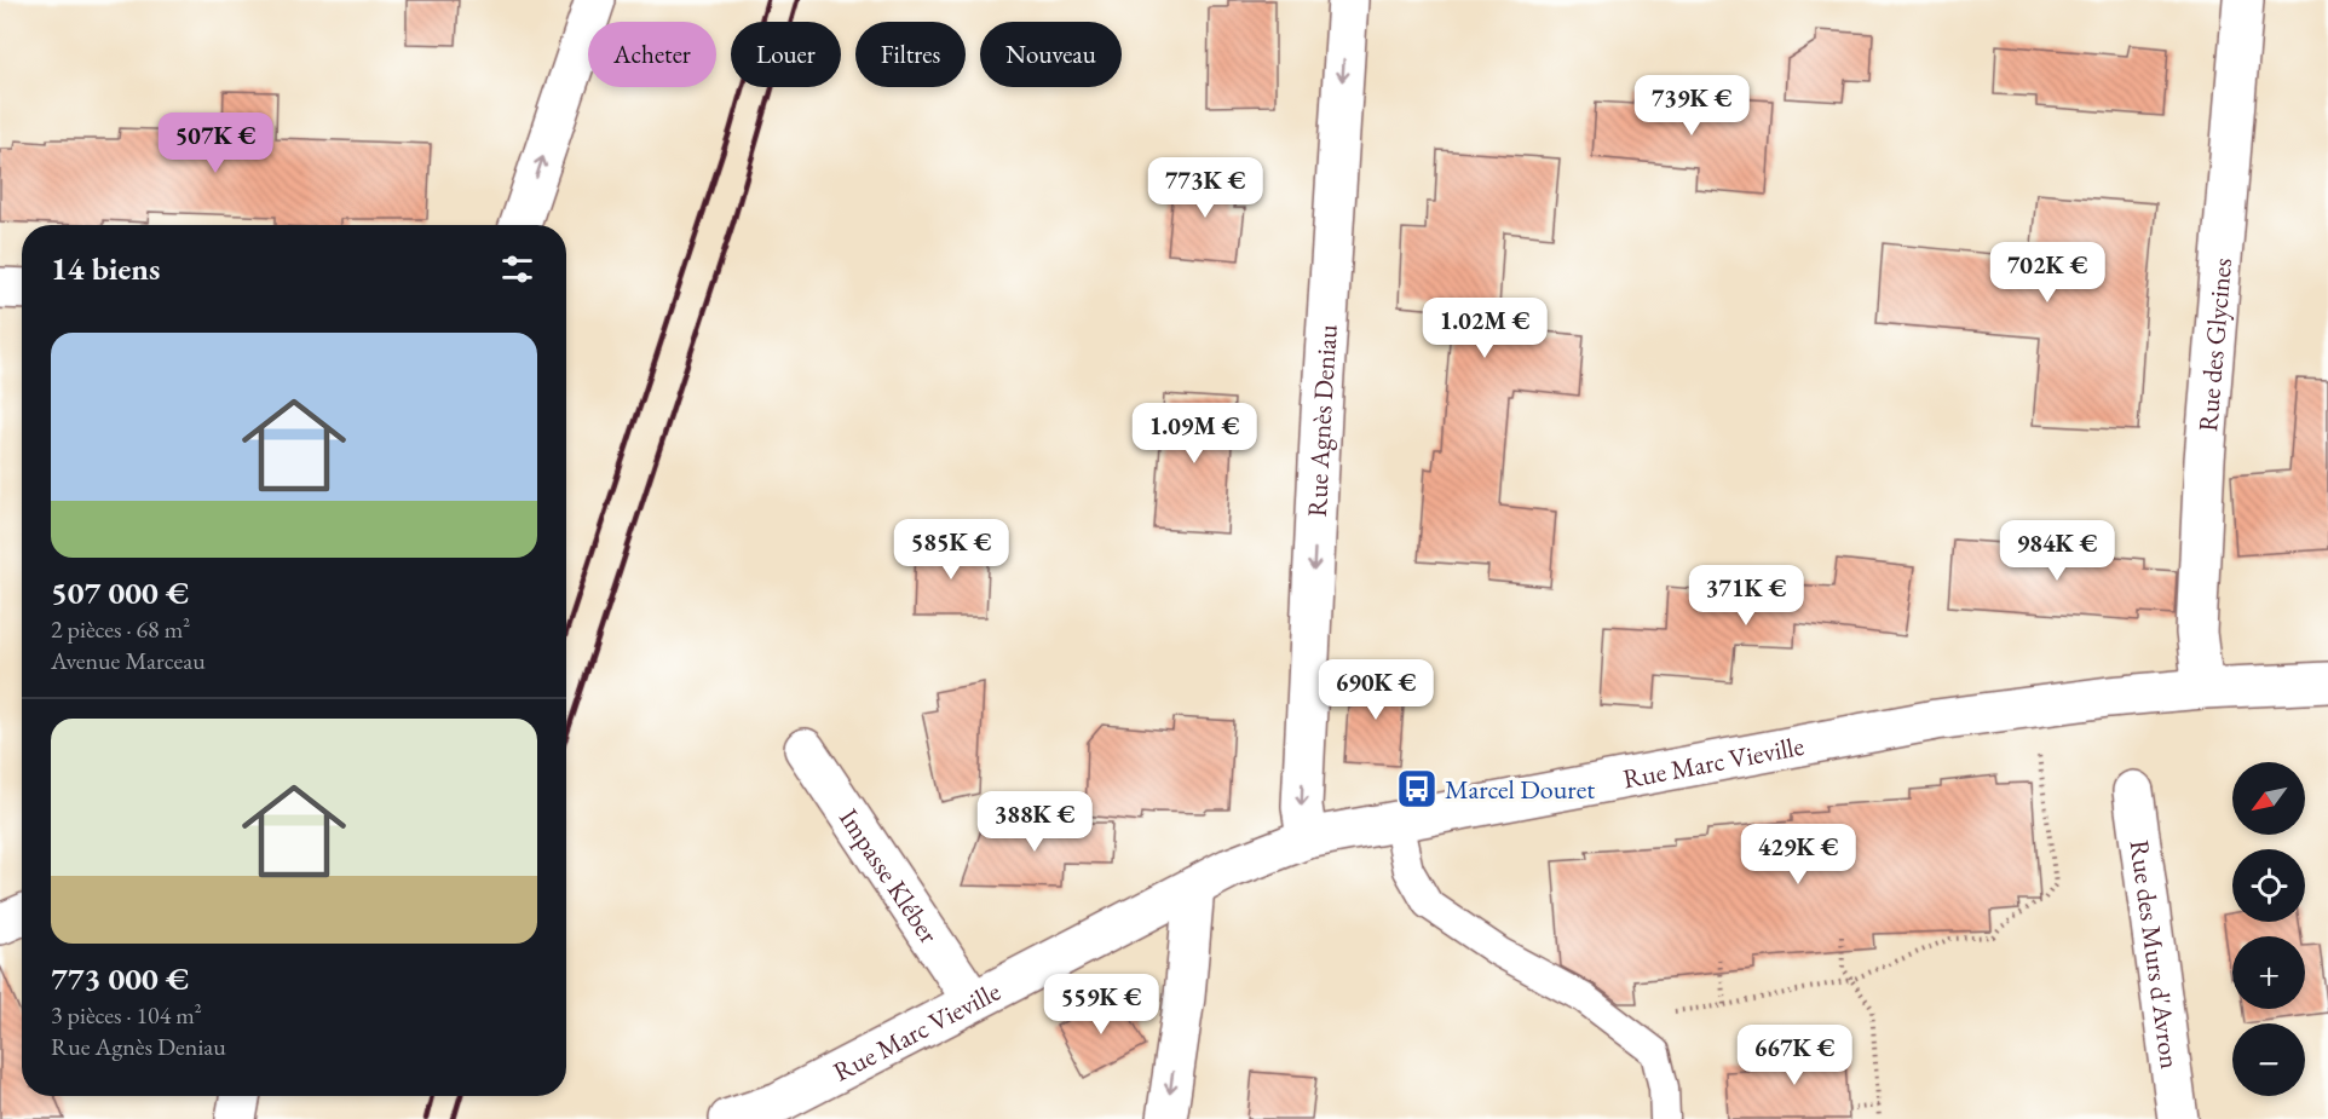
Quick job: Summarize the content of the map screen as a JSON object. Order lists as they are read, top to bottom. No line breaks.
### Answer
{"streets":{"street":["Rue des Glycines","Rue Agnès Deniau","Rue Marc Vieville","Impasse Kléber","Rue des Murs d'Avron"]},"crossings":[["Rue des Glycines","Rue Marc Vieville"],["Rue Agnès Deniau","Rue Marc Vieville"],["Rue Marc Vieville","Impasse Kléber"]],"one_way":["Rue Agnès Deniau"],"places":{"bus stop":["Marcel Douret"]},"north":"bottom left","page":{"chip":["Acheter","Louer","Filtres","Nouveau"],"price":["739K €","507K €","773K €","702K €","1.02M €","1.09M €","585K €","984K €","371K €","690K €","388K €","429K €","559K €","667K €"],"heading":"14 biens","list":[{"name":"507 000 €","note":"2 pièces · 68 m² · Avenue Marceau"},{"name":"773 000 €","note":"3 pièces · 104 m² · Rue Agnès Deniau"}],"map_buttons":["+","−"]}}
